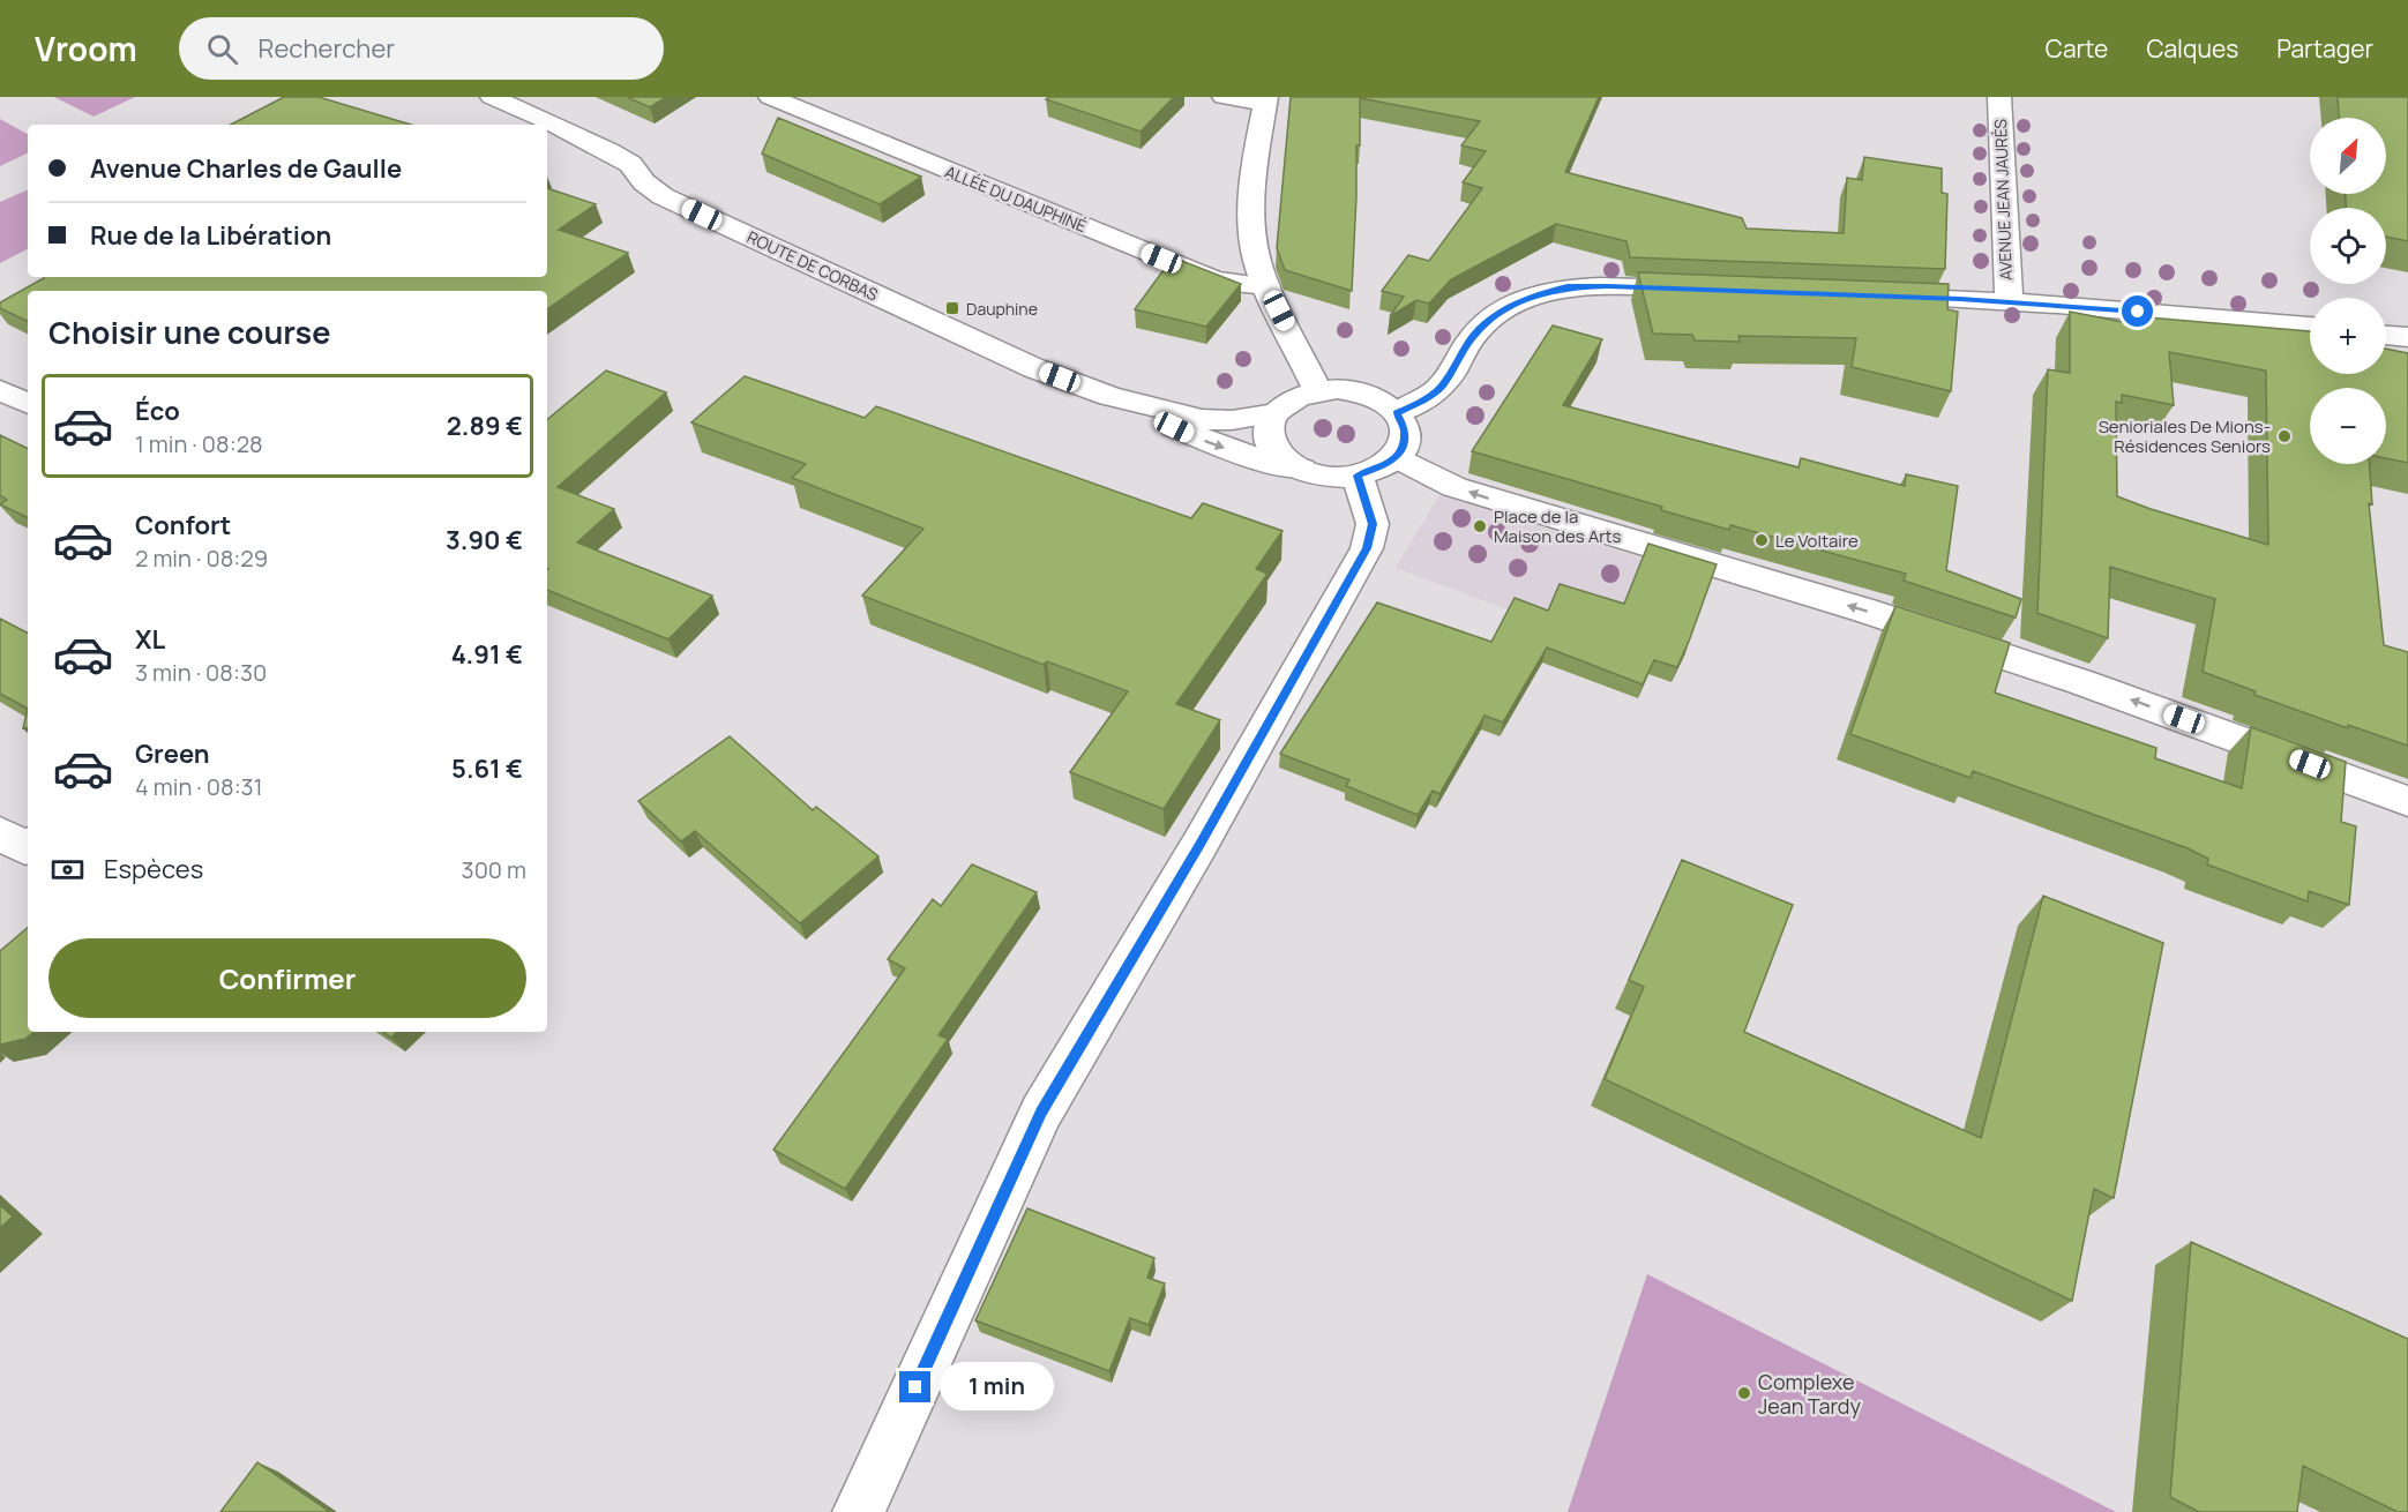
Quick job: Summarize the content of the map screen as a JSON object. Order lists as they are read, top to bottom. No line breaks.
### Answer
{"streets":{"street":["ALLÉE DU DAUPHINÉ","AVENUE JEAN JAURÈS","ROUTE DE CORBAS"]},"places":{"transit":["Dauphine"],"other":["Senioriales De Mions- Résidences Seniors","Place de la Maison des Arts","Le Voltaire","Complexe Jean Tardy"]},"north":"top right","page":{"header":"Vroom","search":"Rechercher","nav":["Carte","Calques","Partager"],"map_buttons":["+","−"],"banner":["Avenue Charles de Gaulle","Rue de la Libération"],"heading":"Choisir une course","list":[{"name":"Éco","note":"1 min · 08:28","value":"2.89 €"},{"name":"Confort","note":"2 min · 08:29","value":"3.90 €"},{"name":"XL","note":"3 min · 08:30","value":"4.91 €"},{"name":"Green","note":"4 min · 08:31","value":"5.61 €"}],"pay":["Espèces","300 m"],"buttons":"Confirmer","bubble":"1 min"}}
